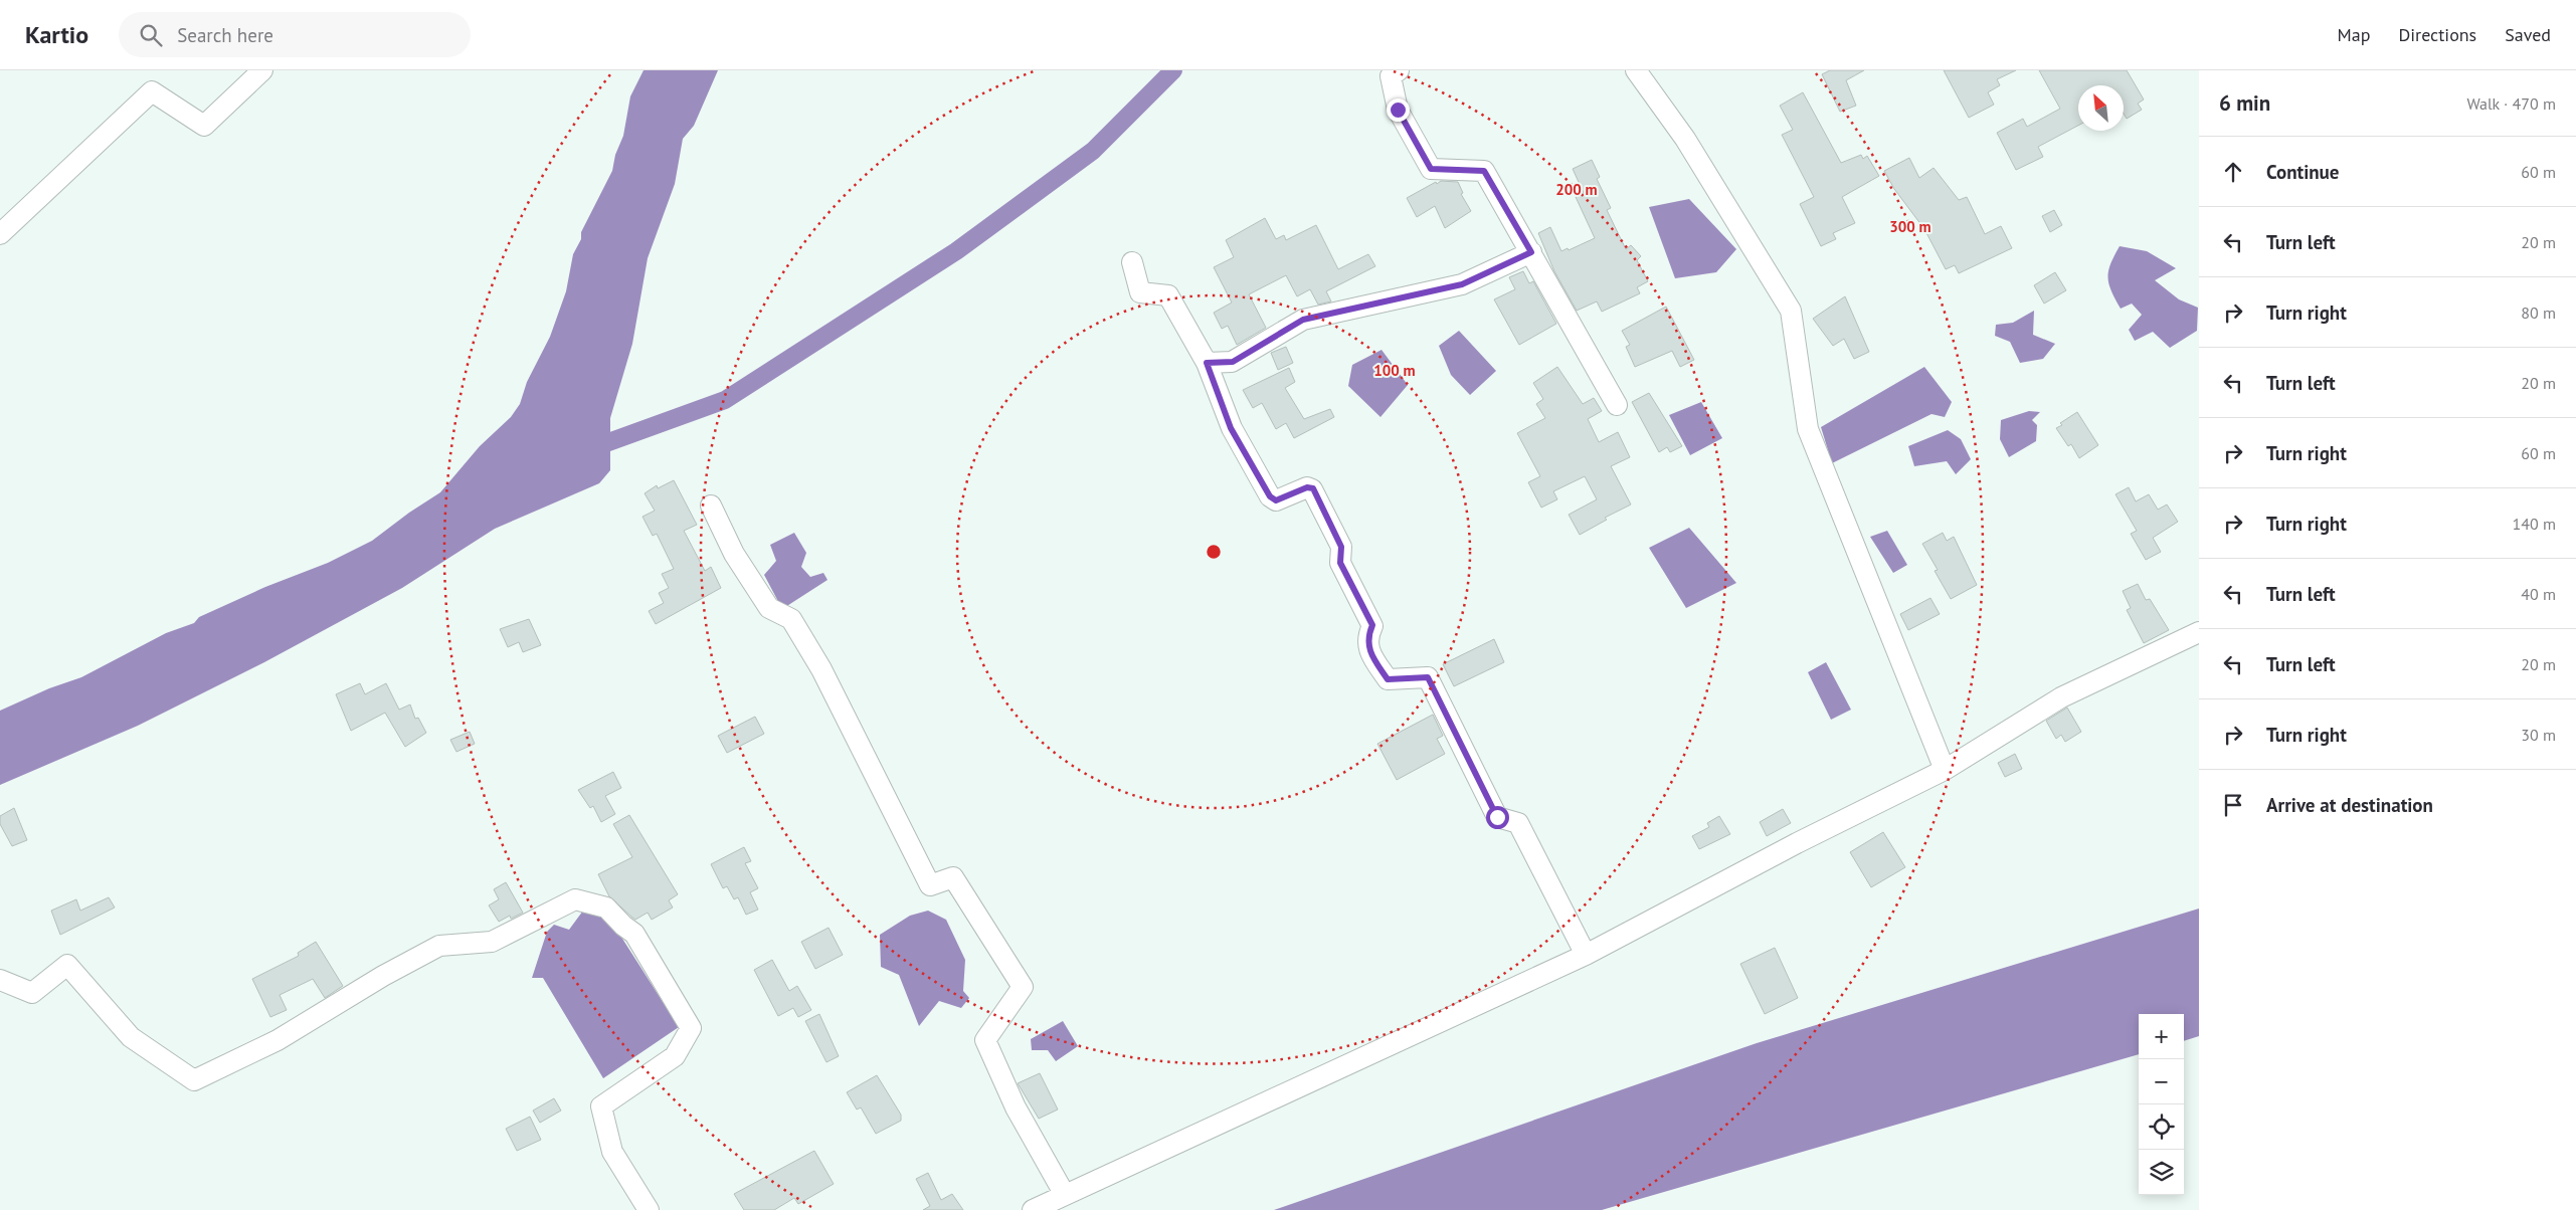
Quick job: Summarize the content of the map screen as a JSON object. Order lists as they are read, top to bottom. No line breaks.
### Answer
{"north":"top left","page":{"header":"Kartio","search":"Search here","nav":["Map","Directions","Saved"],"heading":["6 min","Walk · 470 m"],"list":[["Continue","60 m"],["Turn left","20 m"],["Turn right","80 m"],["Turn left","20 m"],["Turn right","60 m"],["Turn right","140 m"],["Turn left","40 m"],["Turn left","20 m"],["Turn right","30 m"],"Arrive at destination"],"map_buttons":["+","−"]},"rings":["200 m","300 m","100 m"]}
